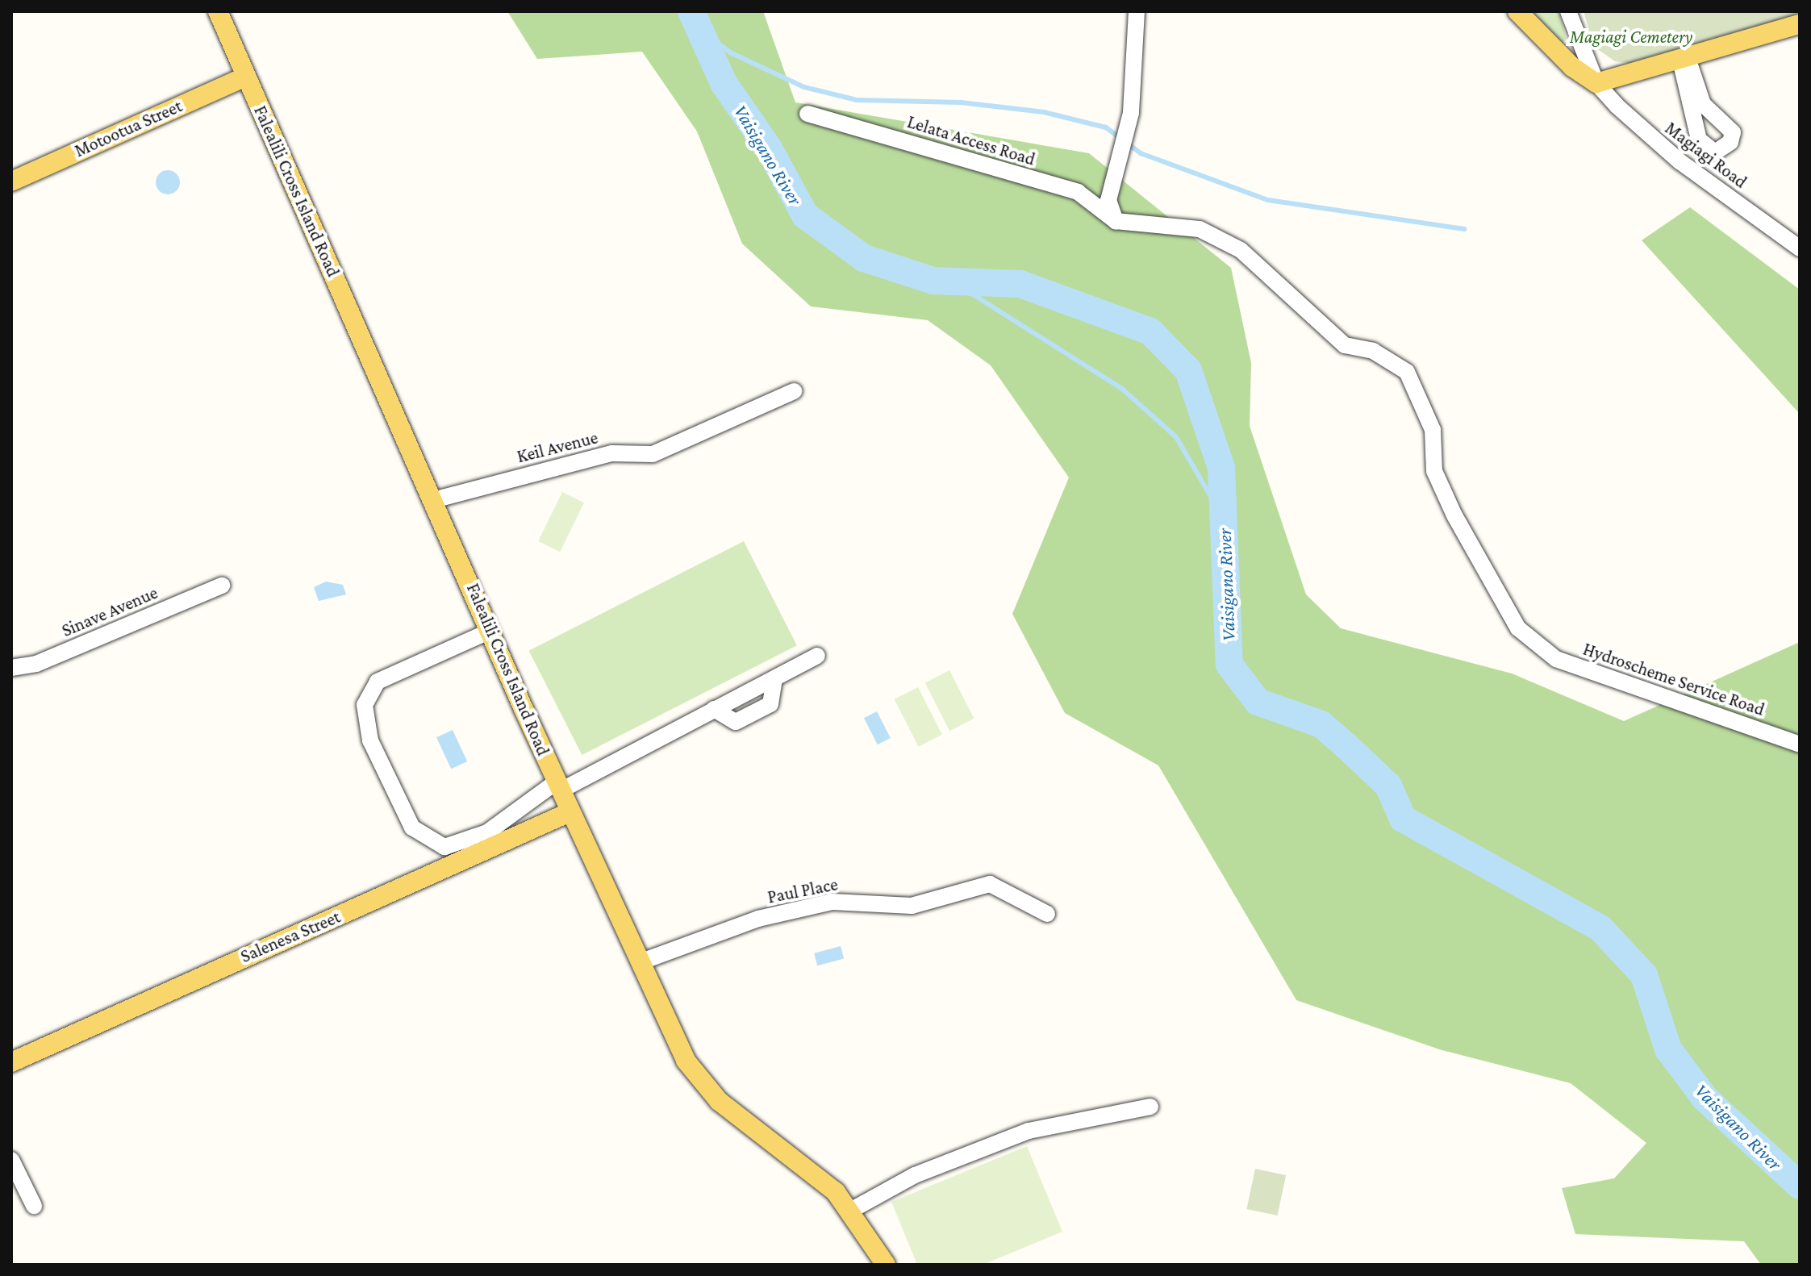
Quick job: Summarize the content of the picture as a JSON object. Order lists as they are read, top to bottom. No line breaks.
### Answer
{"streets":{"main road":["Motootua Street","Falealili Cross Island Road","Salenesa Street"],"street":["Lelata Access Road","Magiagi Road","Keil Avenue","Sinave Avenue","Hydroscheme Service Road","Paul Place"]},"crossings":[["Motootua Street","Falealili Cross Island Road"],["Lelata Access Road","Hydroscheme Service Road"],["Falealili Cross Island Road","Keil Avenue"],["Falealili Cross Island Road","Paul Place"],["Falealili Cross Island Road","Salenesa Street"]],"water":["Vaisigano River"],"parks":["Magiagi Cemetery"]}
